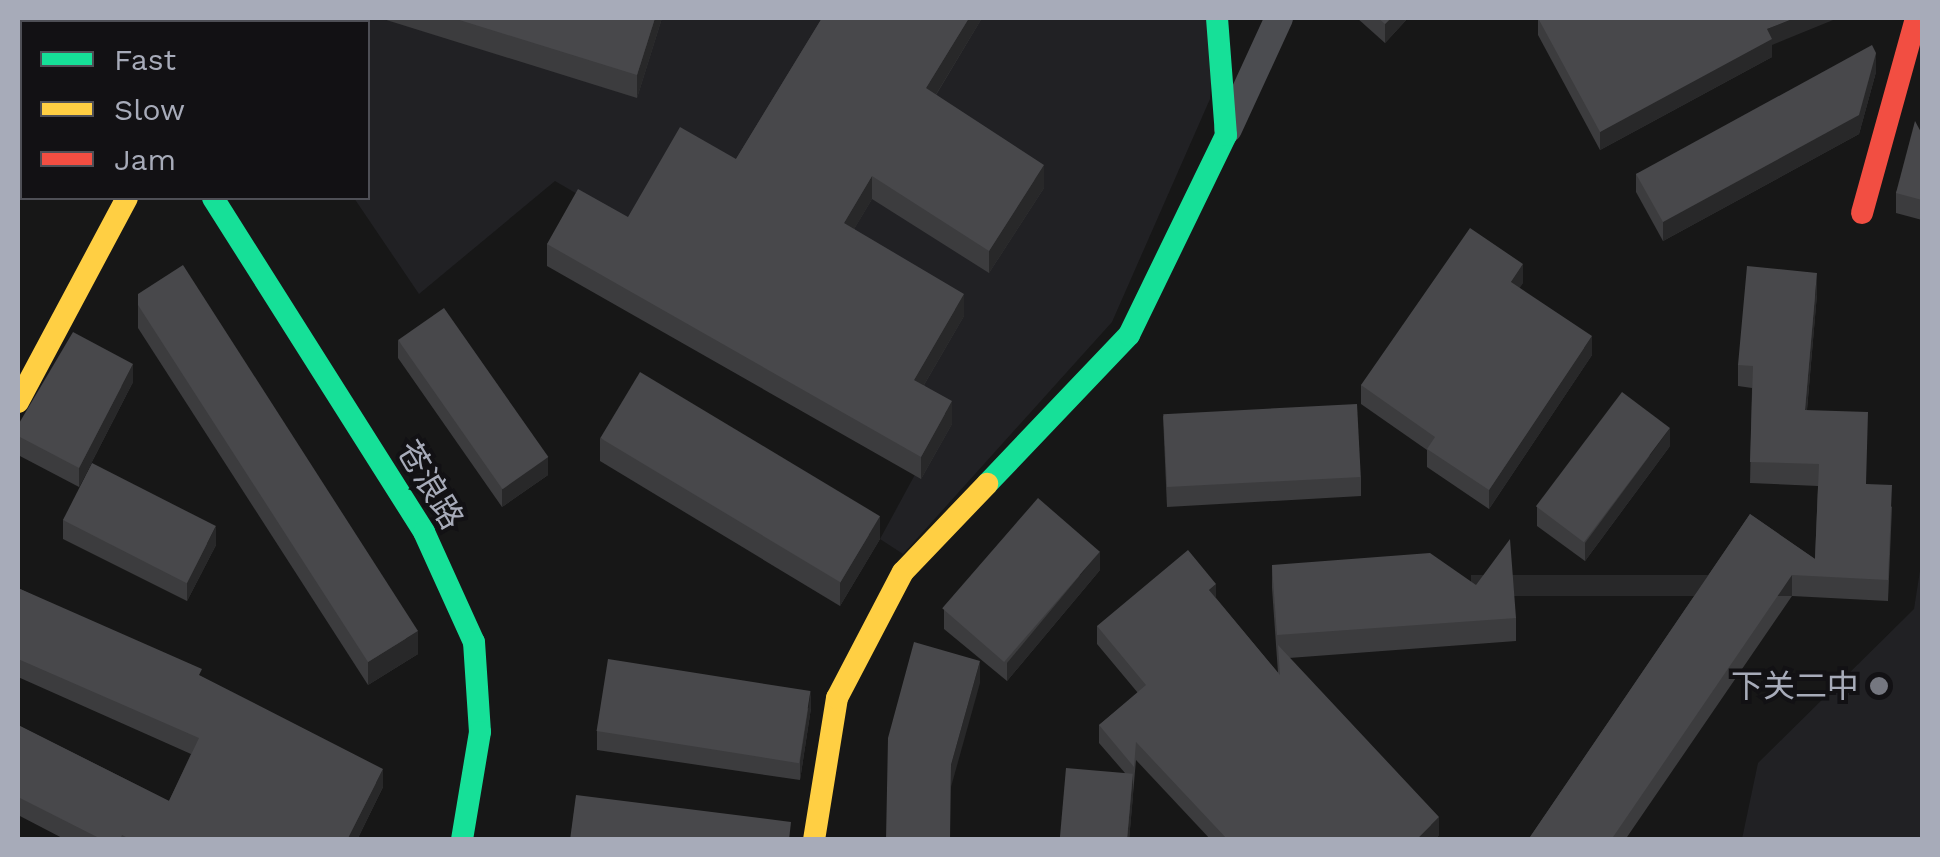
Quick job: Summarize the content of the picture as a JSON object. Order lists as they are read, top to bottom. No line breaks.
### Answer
{"streets":{"street":["苍浪路"]},"places":["下关二中"],"legend":["Fast","Slow","Jam"]}
